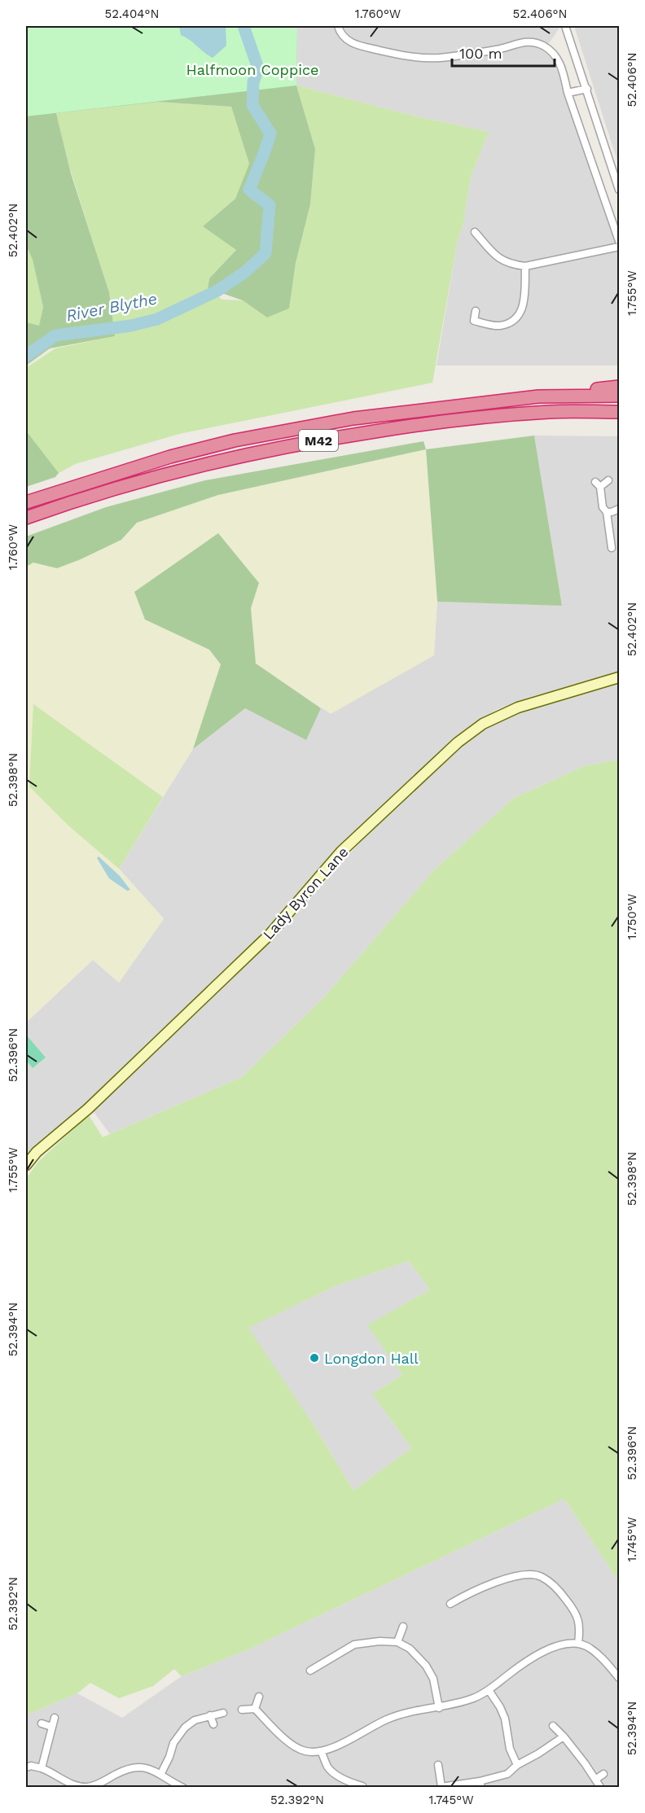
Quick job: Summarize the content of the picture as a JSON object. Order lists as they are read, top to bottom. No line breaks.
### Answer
{"streets":{"highway":["M42"],"street":["Lady Byron Lane"]},"water":["River Blythe"],"parks":["Halfmoon Coppice"],"places":["Longdon Hall"],"scale_bar":"100 m","coordinates":["52.404°N","1.760°W","52.406°N","52.402°N","1.755°W","52.398°N","1.750°W","52.396°N","52.394°N","1.745°W","52.392°N"]}
